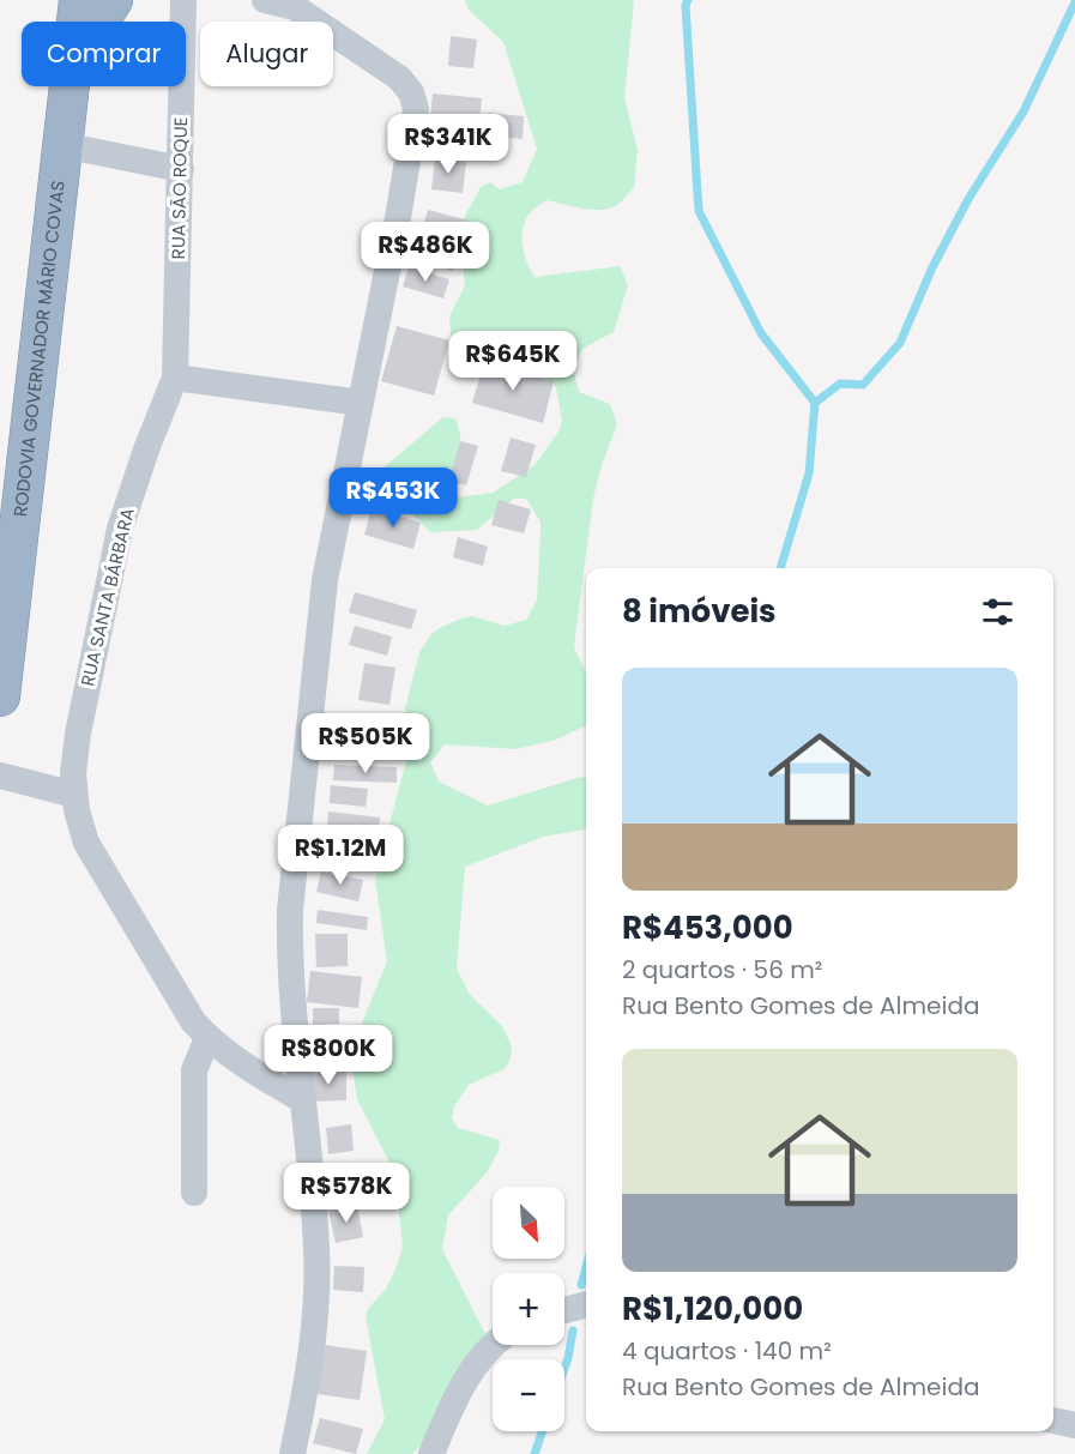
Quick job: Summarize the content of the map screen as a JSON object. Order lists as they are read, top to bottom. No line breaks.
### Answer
{"streets":{"highway":["RODOVIA GOVERNADOR MÁRIO COVAS"],"street":["RUA SÃO ROQUE","RUA SANTA BÁRBARA"]},"crossings":[["RUA SÃO ROQUE","RUA SANTA BÁRBARA"]],"north":"bottom right","page":{"chip":["Comprar","Alugar"],"price":["R$341K","R$486K","R$645K","R$453K","R$505K","R$1.12M","R$800K","R$578K"],"heading":"8 imóveis","list":[{"name":"R$453,000","note":"2 quartos · 56 m² · Rua Bento Gomes de Almeida"},{"name":"R$1,120,000","note":"4 quartos · 140 m² · Rua Bento Gomes de Almeida"}],"map_buttons":["+","−"]}}
